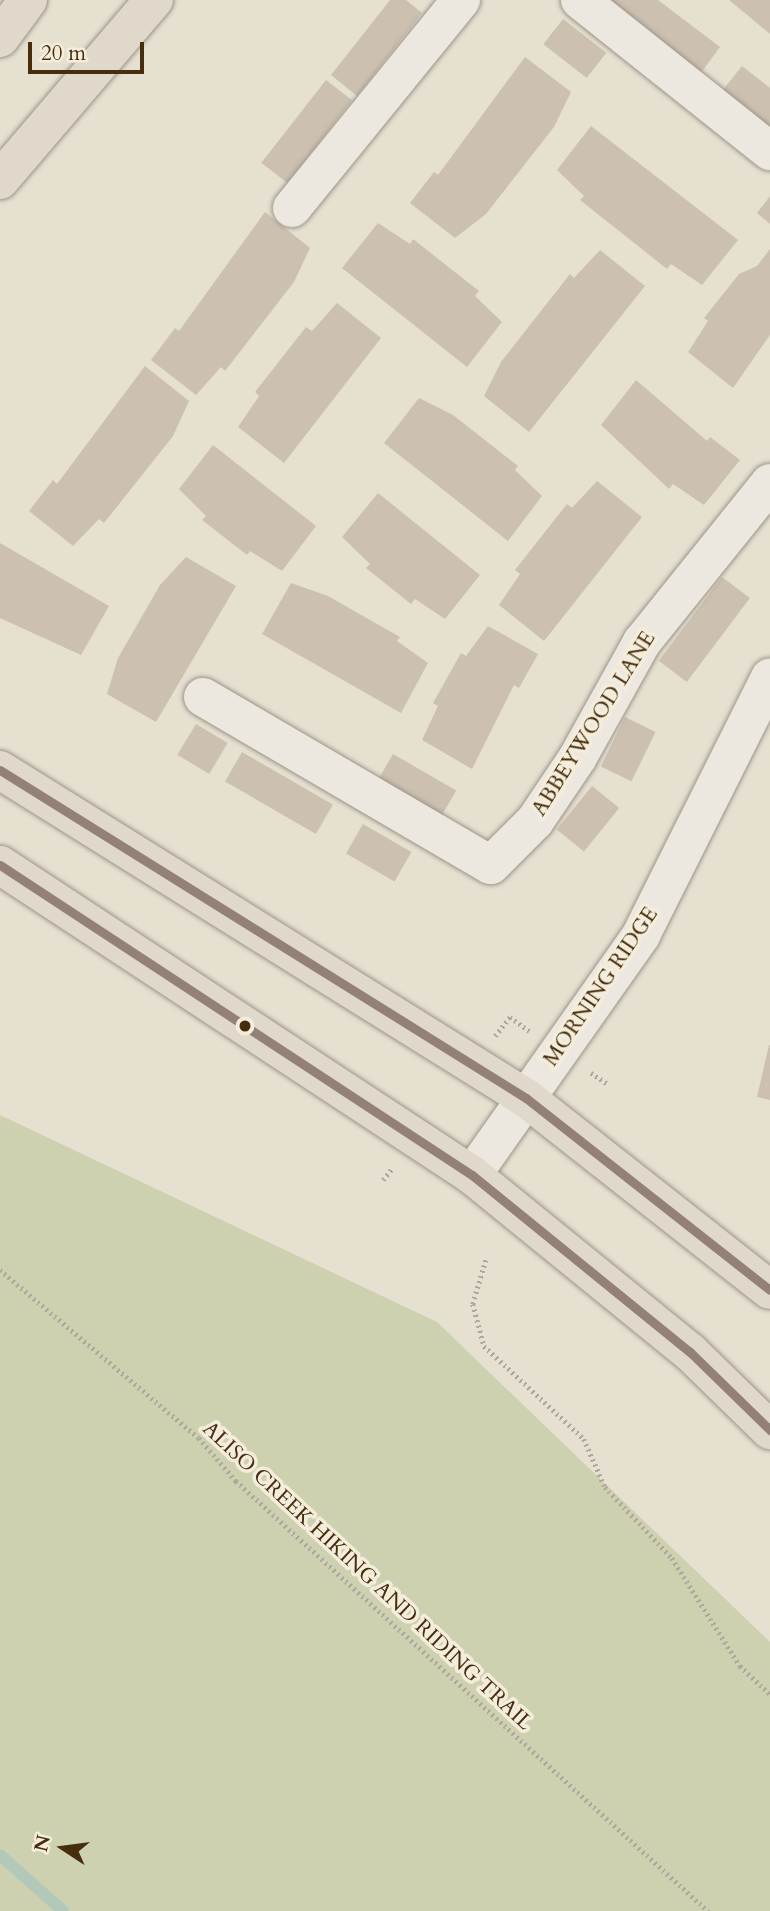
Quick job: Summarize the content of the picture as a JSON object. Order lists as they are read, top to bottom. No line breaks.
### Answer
{"streets":{"street":["ABBEYWOOD LANE","MORNING RIDGE"],"path":["ALISO CREEK HIKING AND RIDING TRAIL"]},"scale_bar":"20 m","north":"left"}
